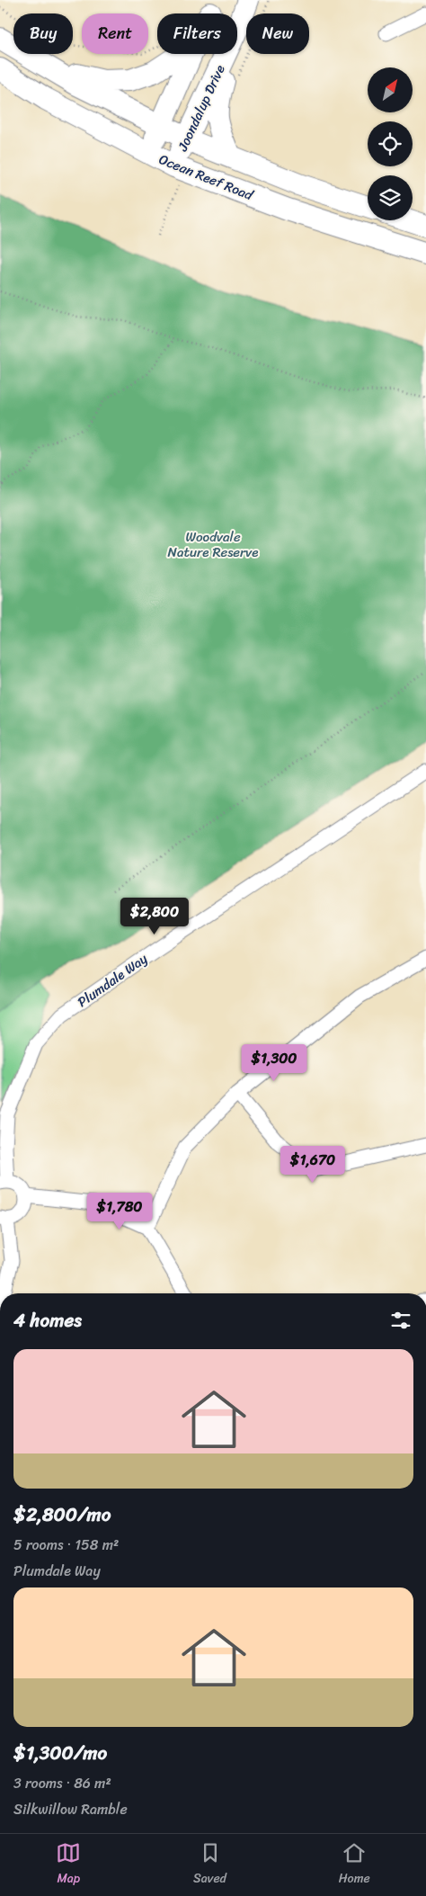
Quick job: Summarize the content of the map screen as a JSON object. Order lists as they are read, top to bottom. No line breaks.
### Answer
{"streets":{"main road":["Joondalup Drive","Ocean Reef Road"],"street":["Plumdale Way"]},"crossings":[["Joondalup Drive","Ocean Reef Road"]],"parks":["Woodvale Nature Reserve"],"north":"top right","page":{"chip":["Buy","Rent","Filters","New"],"price":["$2,800","$1,300","$1,670","$1,780"],"heading":"4 homes","list":[{"name":"$2,800/mo","note":"5 rooms · 158 m² · Plumdale Way"},{"name":"$1,300/mo","note":"3 rooms · 86 m² · Silkwillow Ramble"}],"tabs":["Map","Saved","Home"]}}
